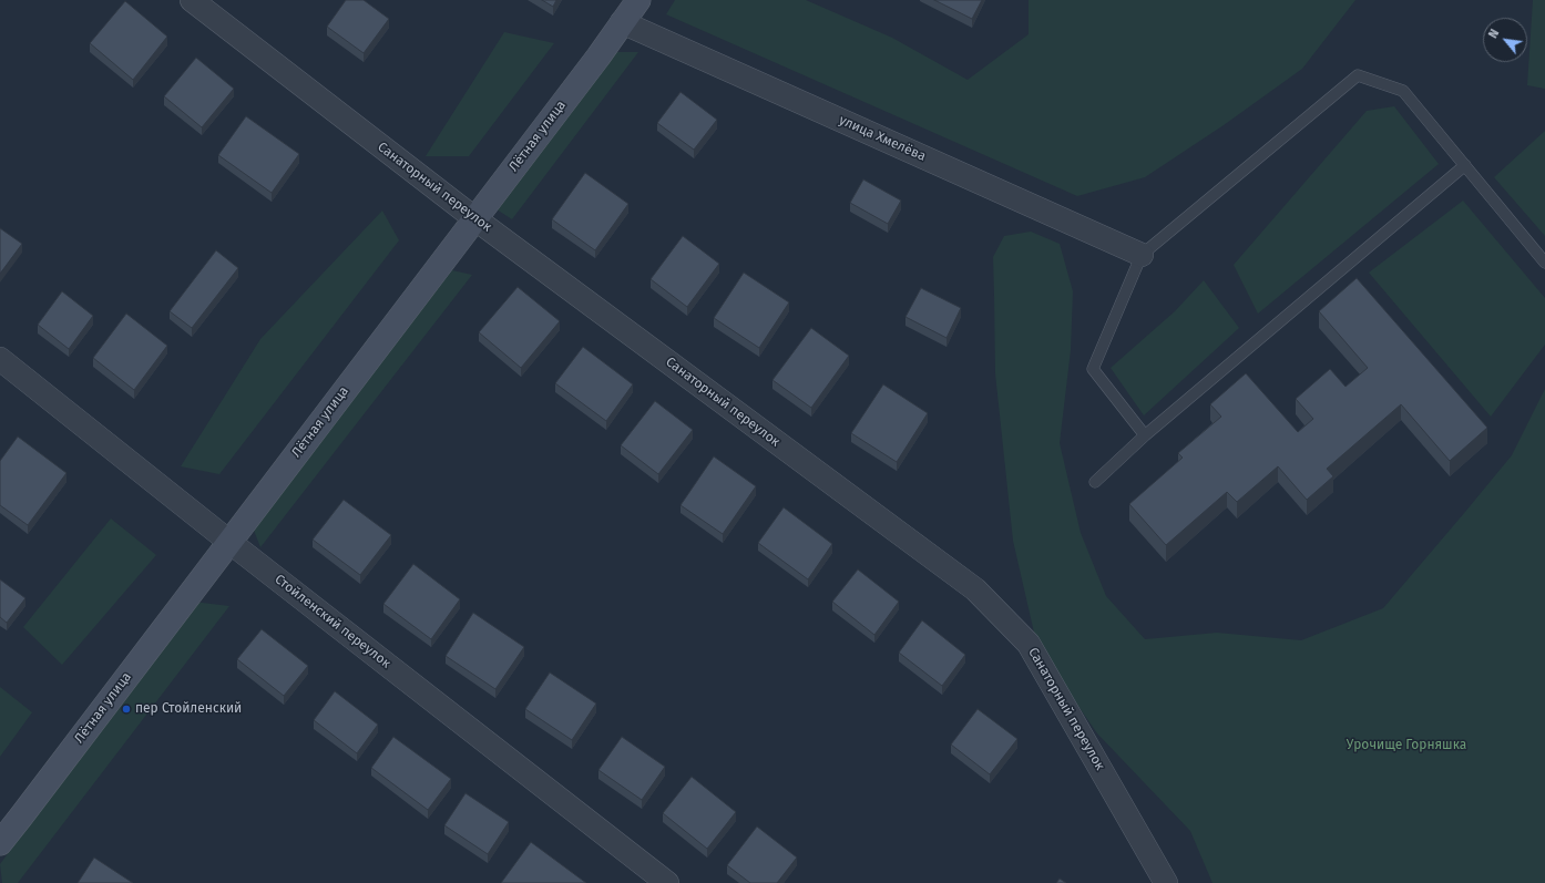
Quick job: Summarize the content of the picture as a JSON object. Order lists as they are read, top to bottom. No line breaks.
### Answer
{"streets":{"street":["Лётная улица","улица Хмелёва","Санаторный переулок","Стойленский переулок"]},"crossings":[["Лётная улица","улица Хмелёва"],["Лётная улица","Санаторный переулок"],["Лётная улица","Стойленский переулок"]],"parks":["Урочище Горняшка"],"places":["пер Стойленский"],"north":"top left"}
